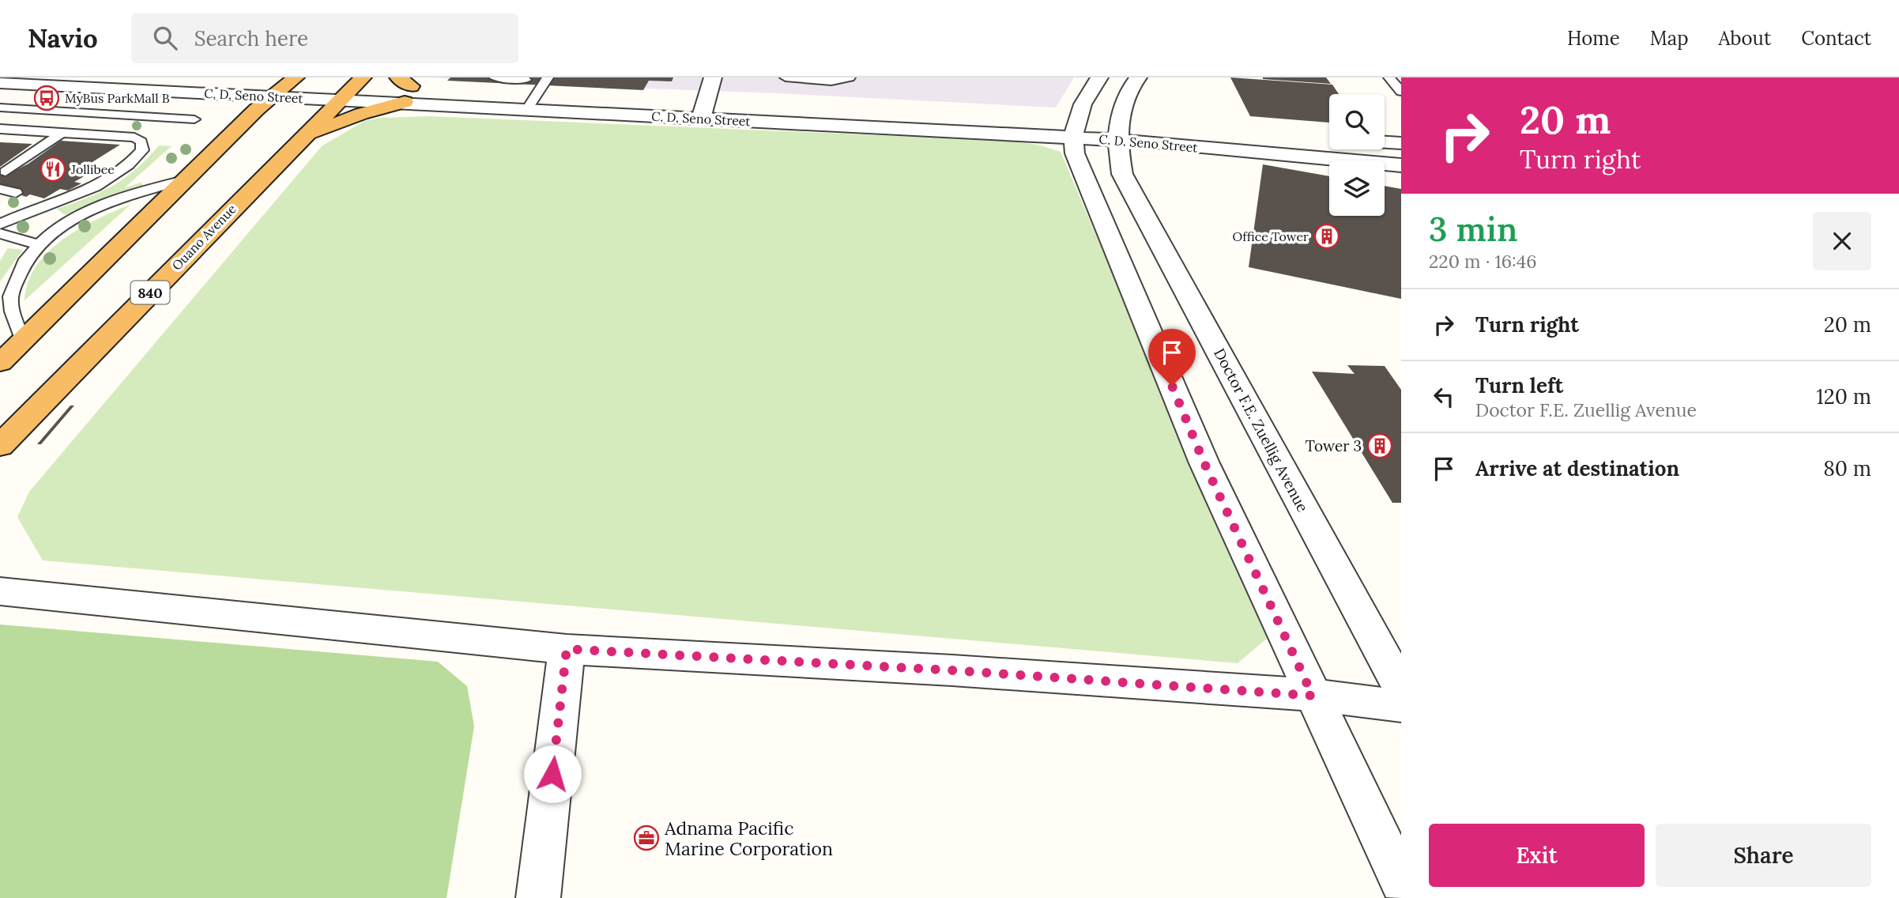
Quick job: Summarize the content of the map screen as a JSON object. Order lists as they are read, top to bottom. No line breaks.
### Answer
{"streets":{"highway":["Ouano Avenue","840"],"street":["C. D. Seno Street","Doctor F.E. Zuellig Avenue"]},"crossings":[["C. D. Seno Street","Ouano Avenue"],["C. D. Seno Street","Doctor F.E. Zuellig Avenue"]],"places":{"bus stop":["MyBus ParkMall B"],"restaurant":["Jollibee"],"building":["Office Tower","Tower 3"],"office":["Adnama Pacific Marine Corporation"]},"page":{"header":"Navio","search":"Search here","nav":["Home","Map","About","Contact"],"turn":["20 m","Turn right"],"heading":["3 min","220 m · 16:46"],"list":[{"name":"Turn right","value":"20 m"},{"name":"Turn left","note":"Doctor F.E. Zuellig Avenue","value":"120 m"},{"name":"Arrive at destination","value":"80 m"}],"buttons":["Exit","Share"]}}
